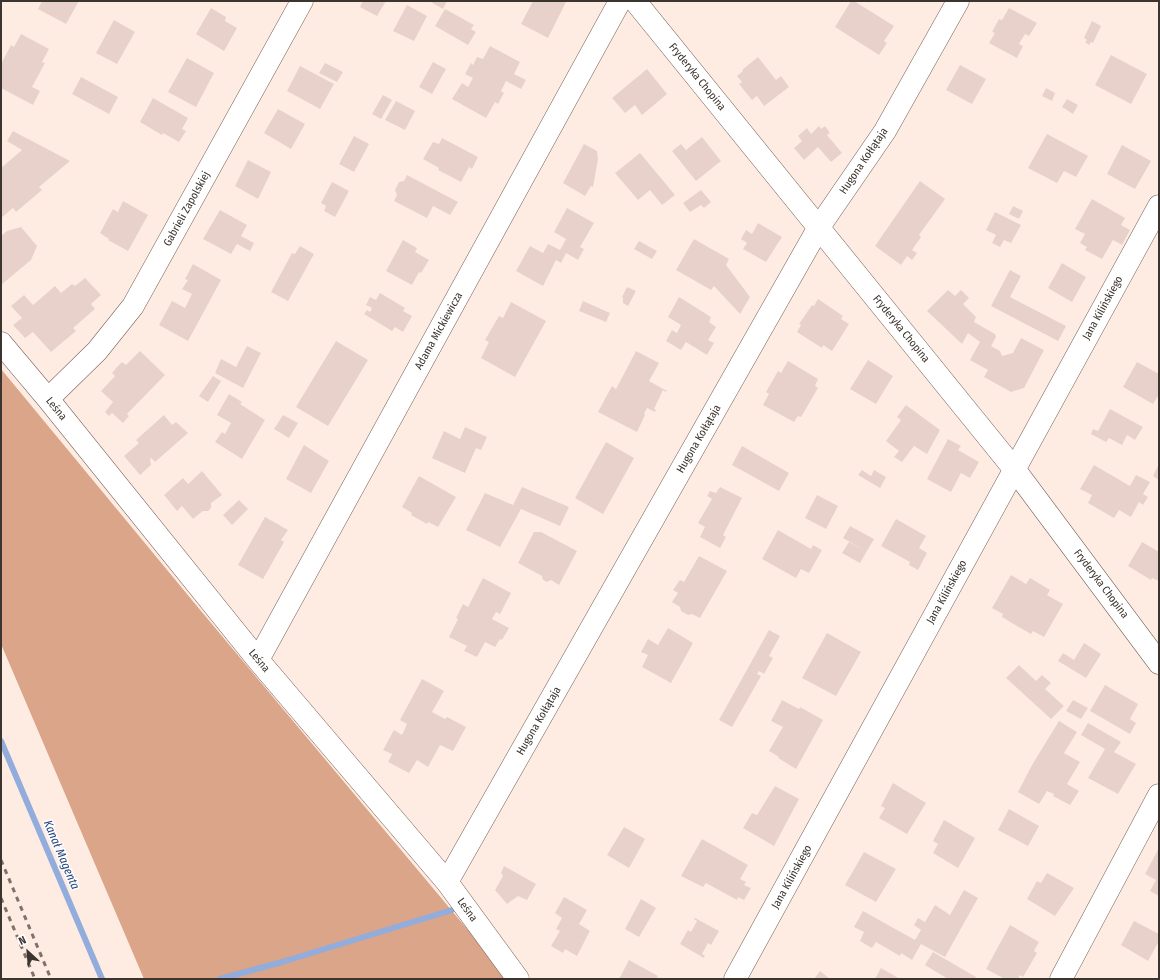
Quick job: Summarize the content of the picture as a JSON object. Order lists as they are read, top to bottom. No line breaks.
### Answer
{"streets":{"street":["Fryderyka Chopina","Hugona Kołłątaja","Gabrieli Zapolskiej","Jana Kilińskiego","Adama Mickiewicza","Leśna"]},"crossings":[["Fryderyka Chopina","Hugona Kołłątaja"],["Fryderyka Chopina","Jana Kilińskiego"],["Hugona Kołłątaja","Leśna"],["Gabrieli Zapolskiej","Leśna"],["Adama Mickiewicza","Leśna"]],"water":["Kanał Magenta"],"north":"top left"}
